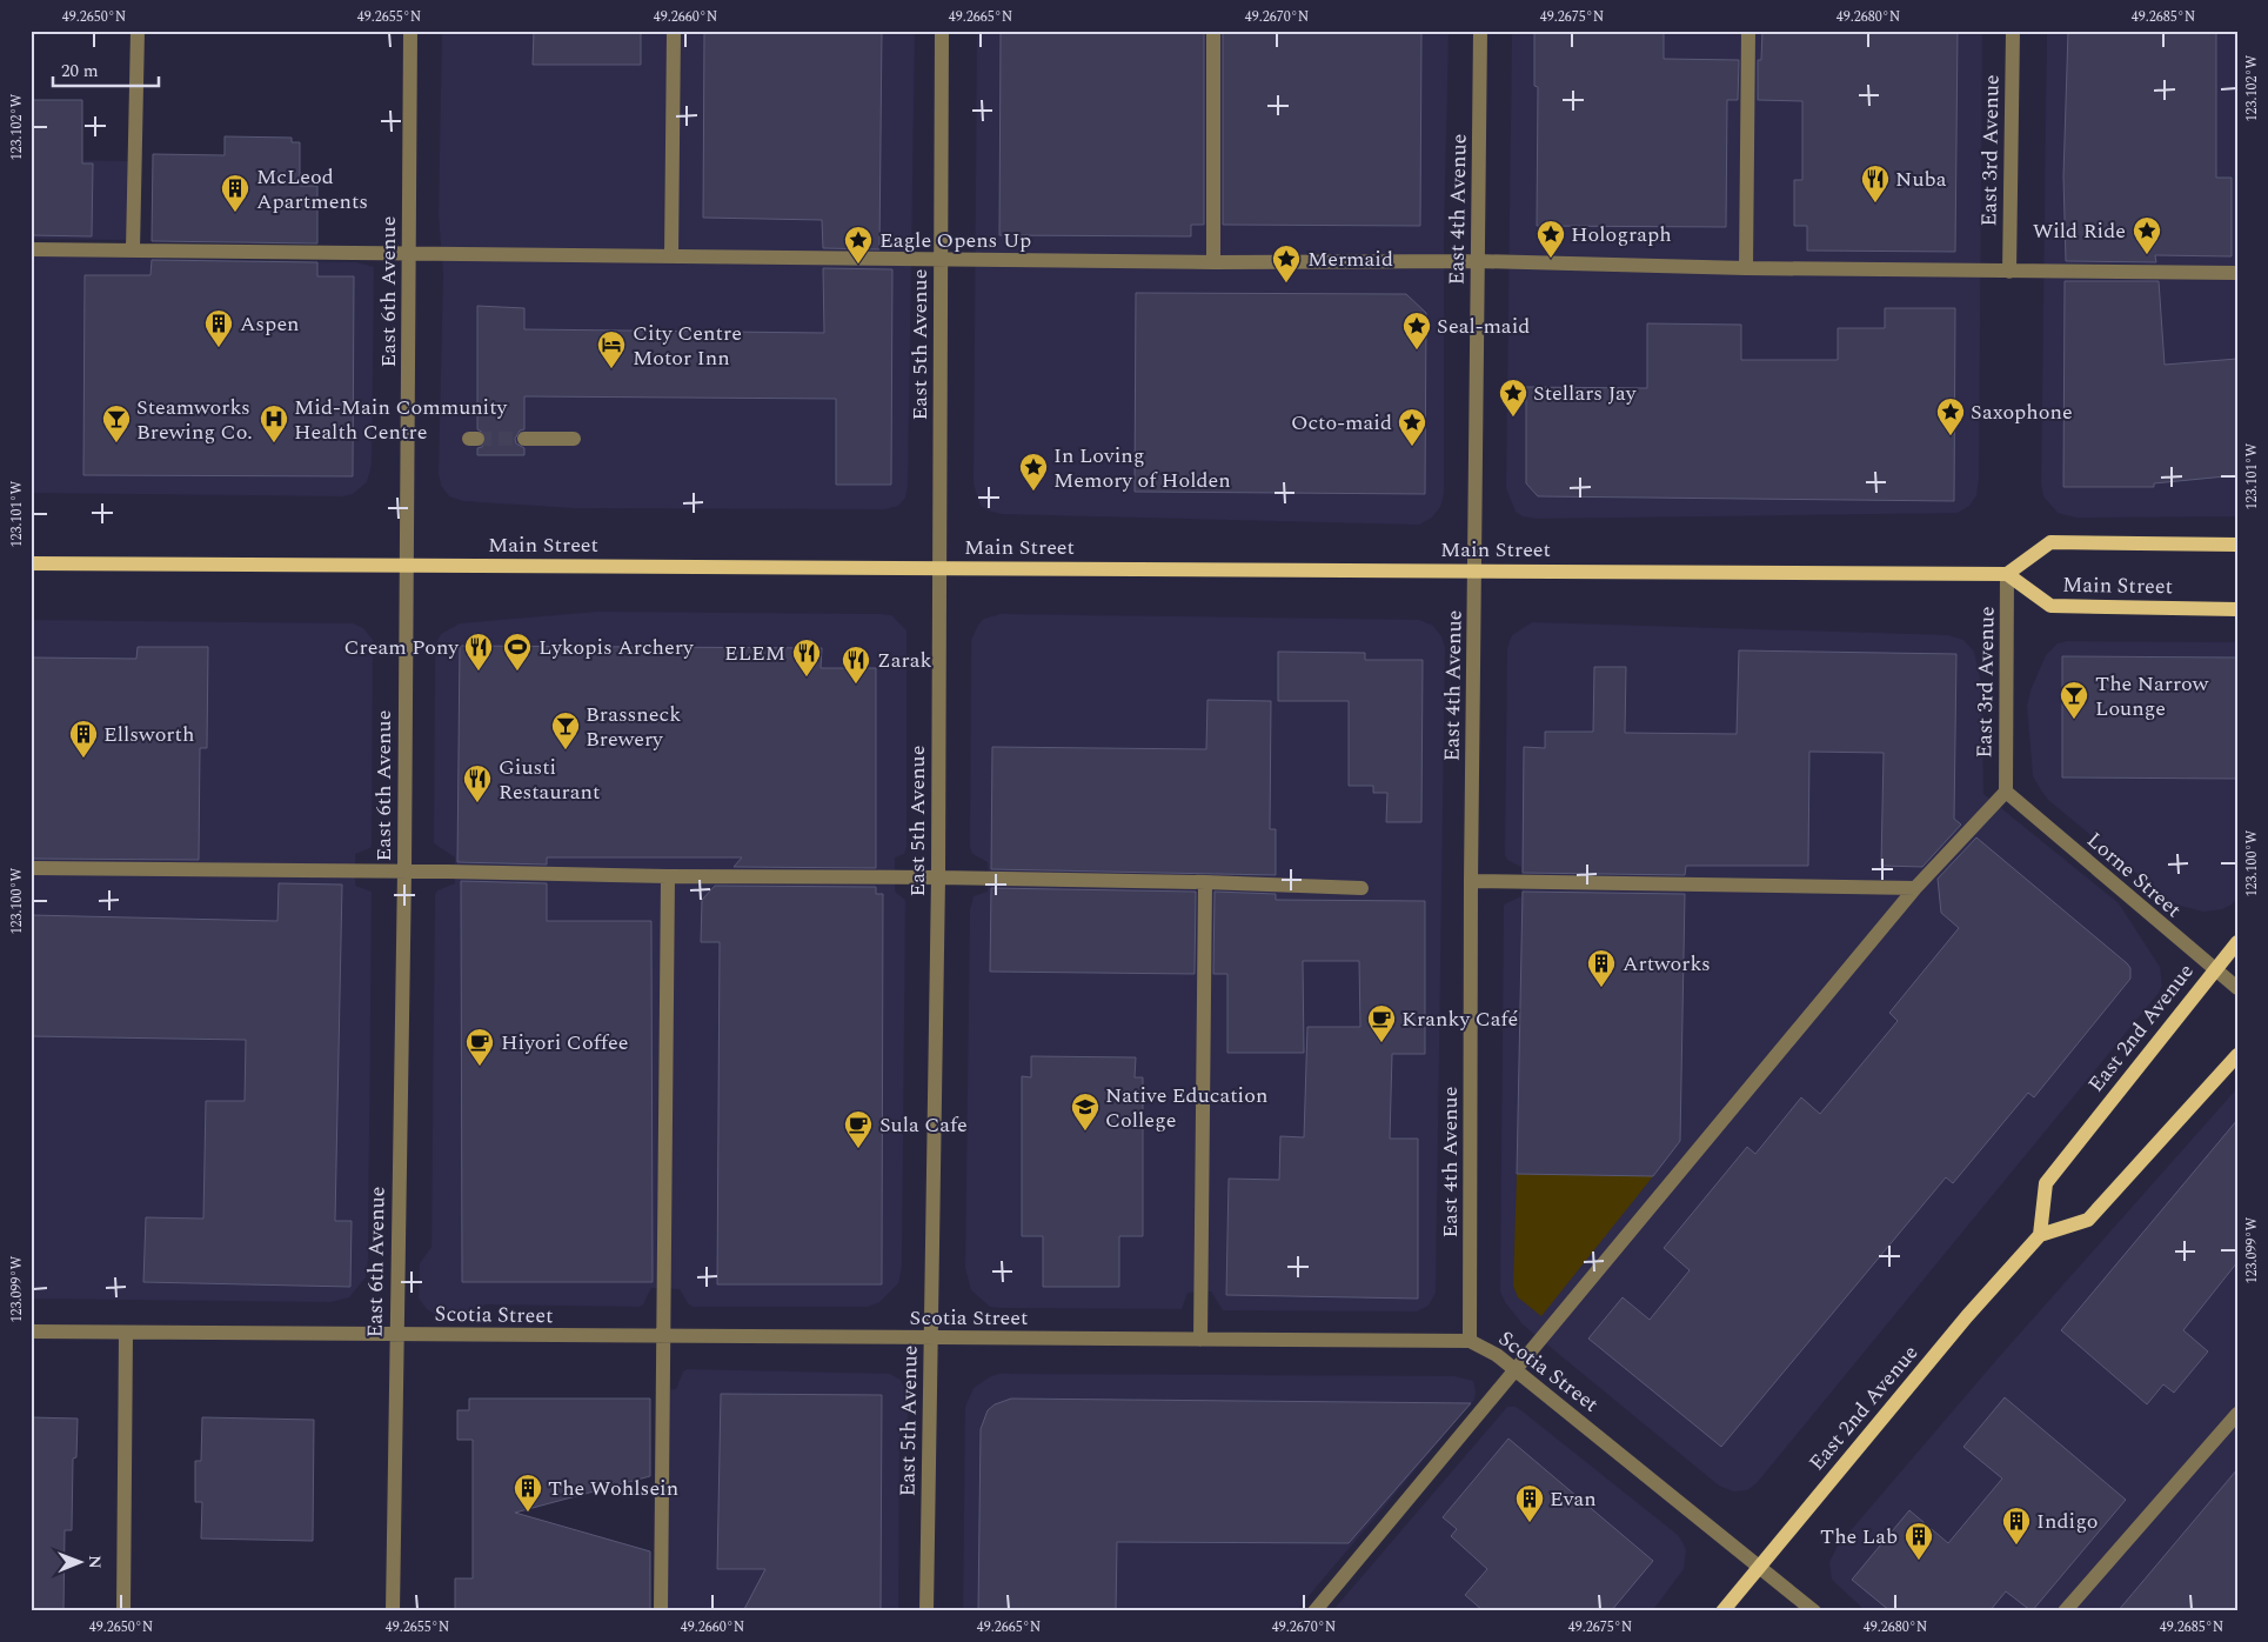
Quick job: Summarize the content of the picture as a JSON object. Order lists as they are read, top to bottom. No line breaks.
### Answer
{"streets":{"main road":["Main Street","East 2nd Avenue"],"street":["East 3rd Avenue","East 4th Avenue","East 6th Avenue","East 5th Avenue","Lorne Street","Scotia Street"]},"crossings":[["East 3rd Avenue","Main Street"],["East 3rd Avenue","Lorne Street"],["East 4th Avenue","Main Street"],["East 4th Avenue","Scotia Street"],["East 6th Avenue","Main Street"],["East 6th Avenue","Scotia Street"],["East 5th Avenue","Main Street"],["East 5th Avenue","Scotia Street"],["Lorne Street","East 2nd Avenue"],["East 2nd Avenue","Scotia Street"]],"places":{"restaurant":["Nuba","Cream Pony","ELEM","Zarak","Giusti Restaurant"],"building":["McLeod Apartments","Aspen","Ellsworth","Artworks","The Wohlsein","Evan","Indigo","The Lab"],"place":["Wild Ride","Holograph","Eagle Opens Up","Mermaid","Seal-maid","Stellars Jay","Saxophone","Octo-maid","In Loving Memory of Holden"],"hotel":["City Centre Motor Inn"],"bar":["Steamworks Brewing Co.","The Narrow Lounge","Brassneck Brewery"],"hospital":["Mid-Main Community Health Centre"],"sports":["Lykopis Archery"],"cafe":["Kranky Café","Hiyori Coffee","Sula Cafe"],"school or university":["Native Education College"]},"scale_bar":"20 m","north":"right","coordinates":["49.2650°N","49.2655°N","49.2660°N","49.2665°N","49.2670°N","49.2675°N","49.2680°N","49.2685°N","123.102°W","123.101°W","123.100°W","123.099°W"]}
